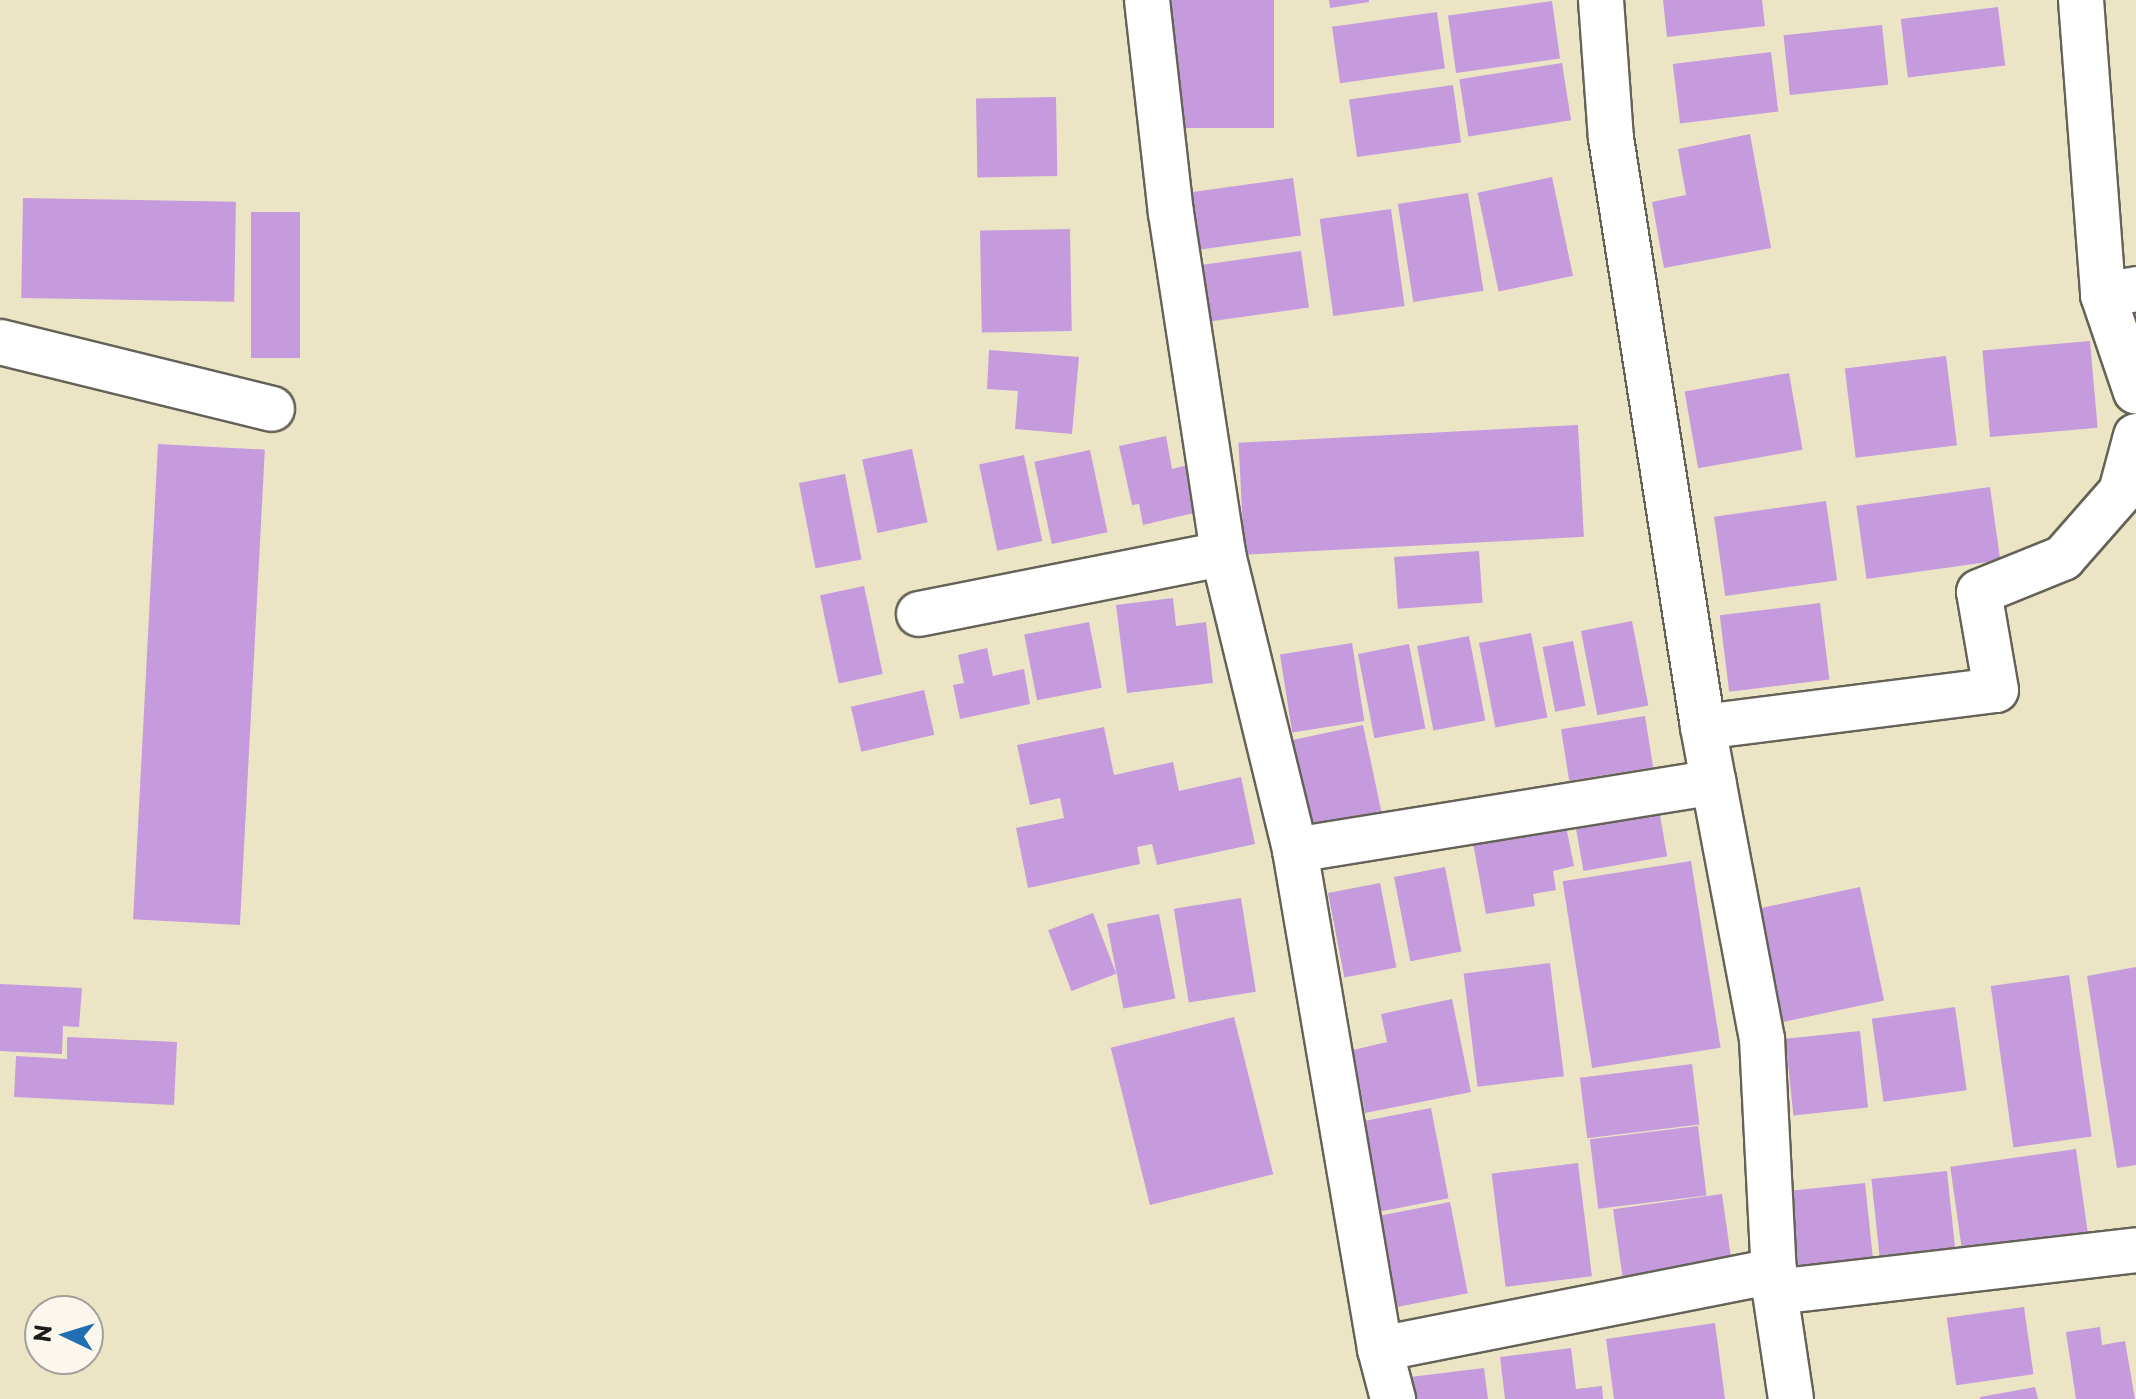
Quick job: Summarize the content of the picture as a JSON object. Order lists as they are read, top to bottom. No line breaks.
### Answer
{"north":"left"}
